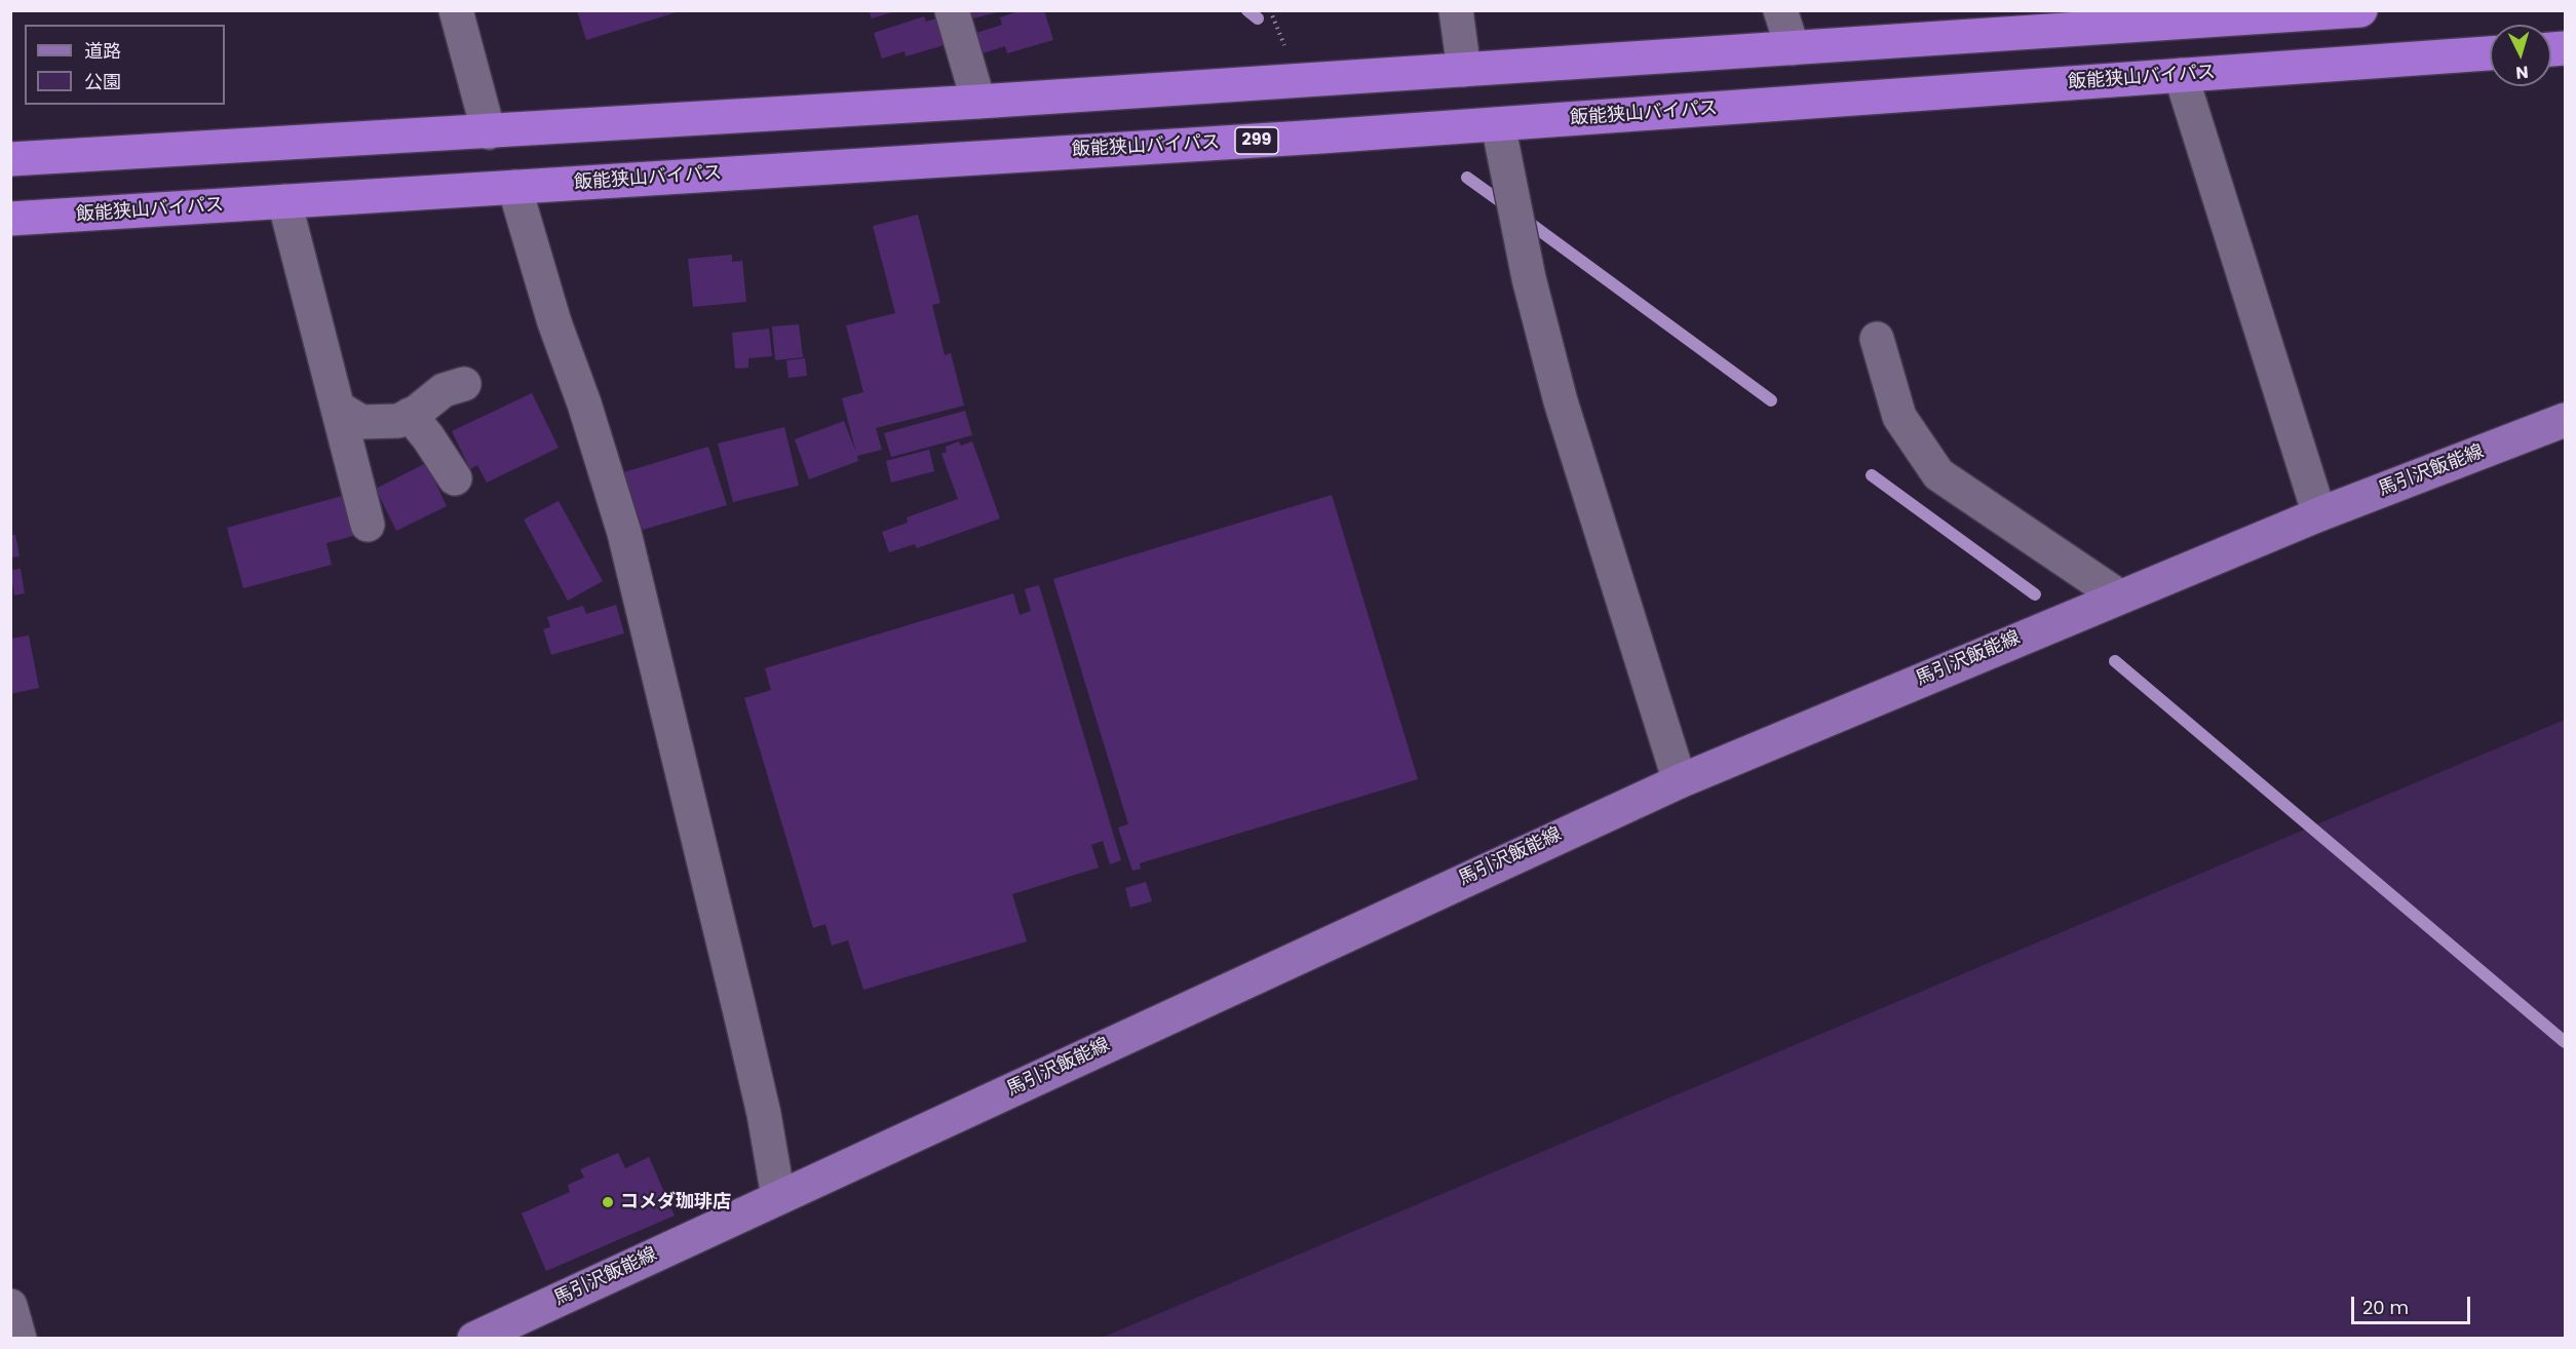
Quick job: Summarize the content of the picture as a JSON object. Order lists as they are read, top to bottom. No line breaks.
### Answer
{"streets":{"highway":["飯能狭山バイパス","299"],"main road":["馬引沢飯能線"]},"places":["コメダ珈琲店"],"legend":["道路","公園"],"scale_bar":"20 m","north":"bottom"}
